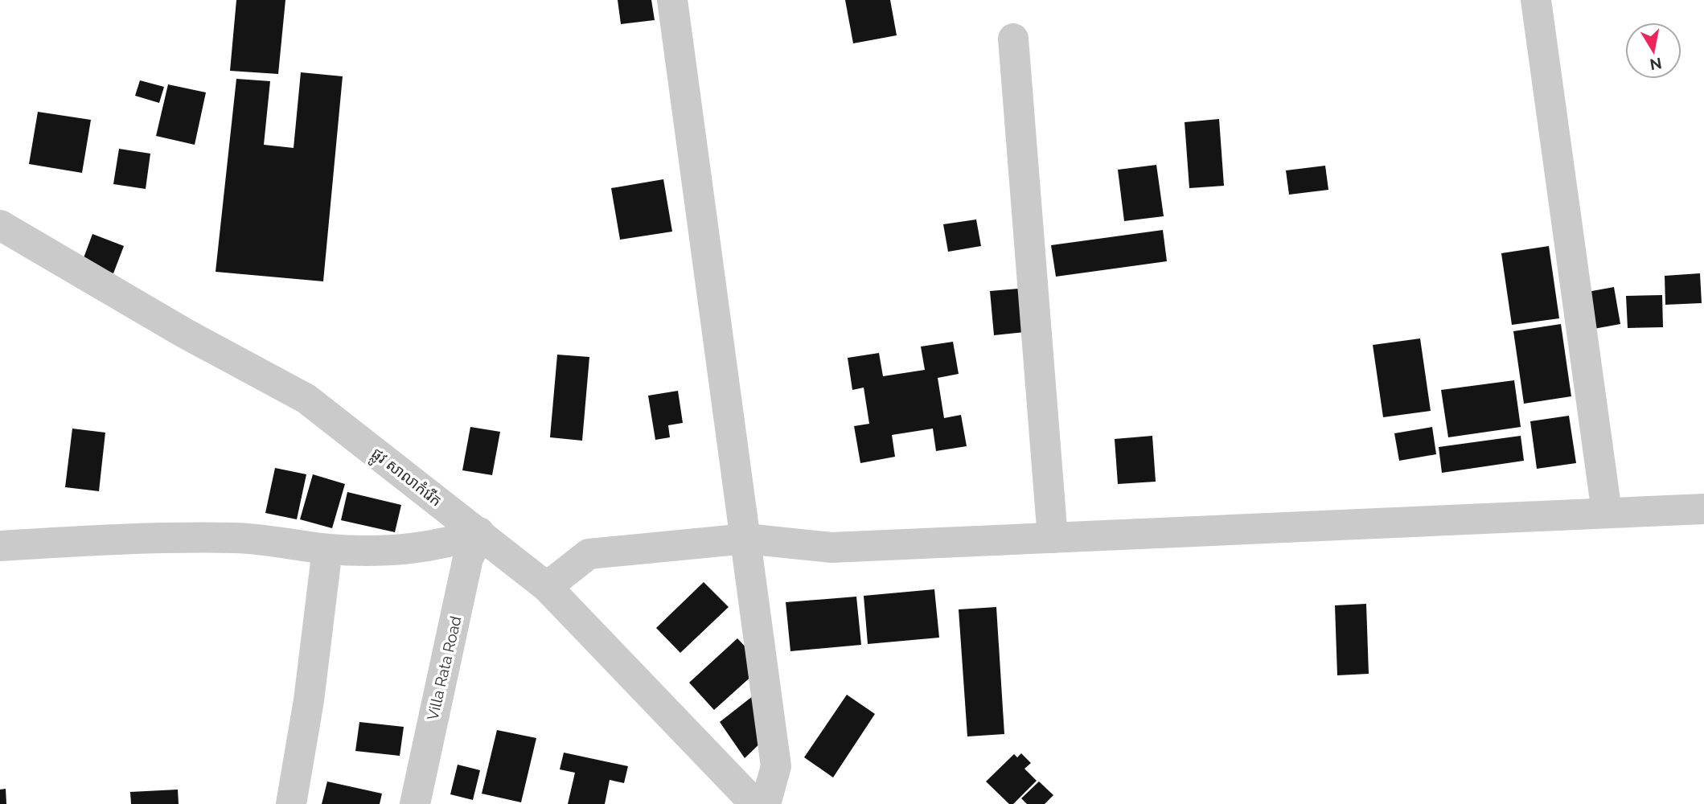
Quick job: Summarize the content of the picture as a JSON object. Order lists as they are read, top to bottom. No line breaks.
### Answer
{"streets":{"street":["ផ្លូវ សាលាកំរើក","Villa Rata Road"]},"crossings":[["ផ្លូវ សាលាកំរើក","Villa Rata Road"]],"north":"bottom"}
